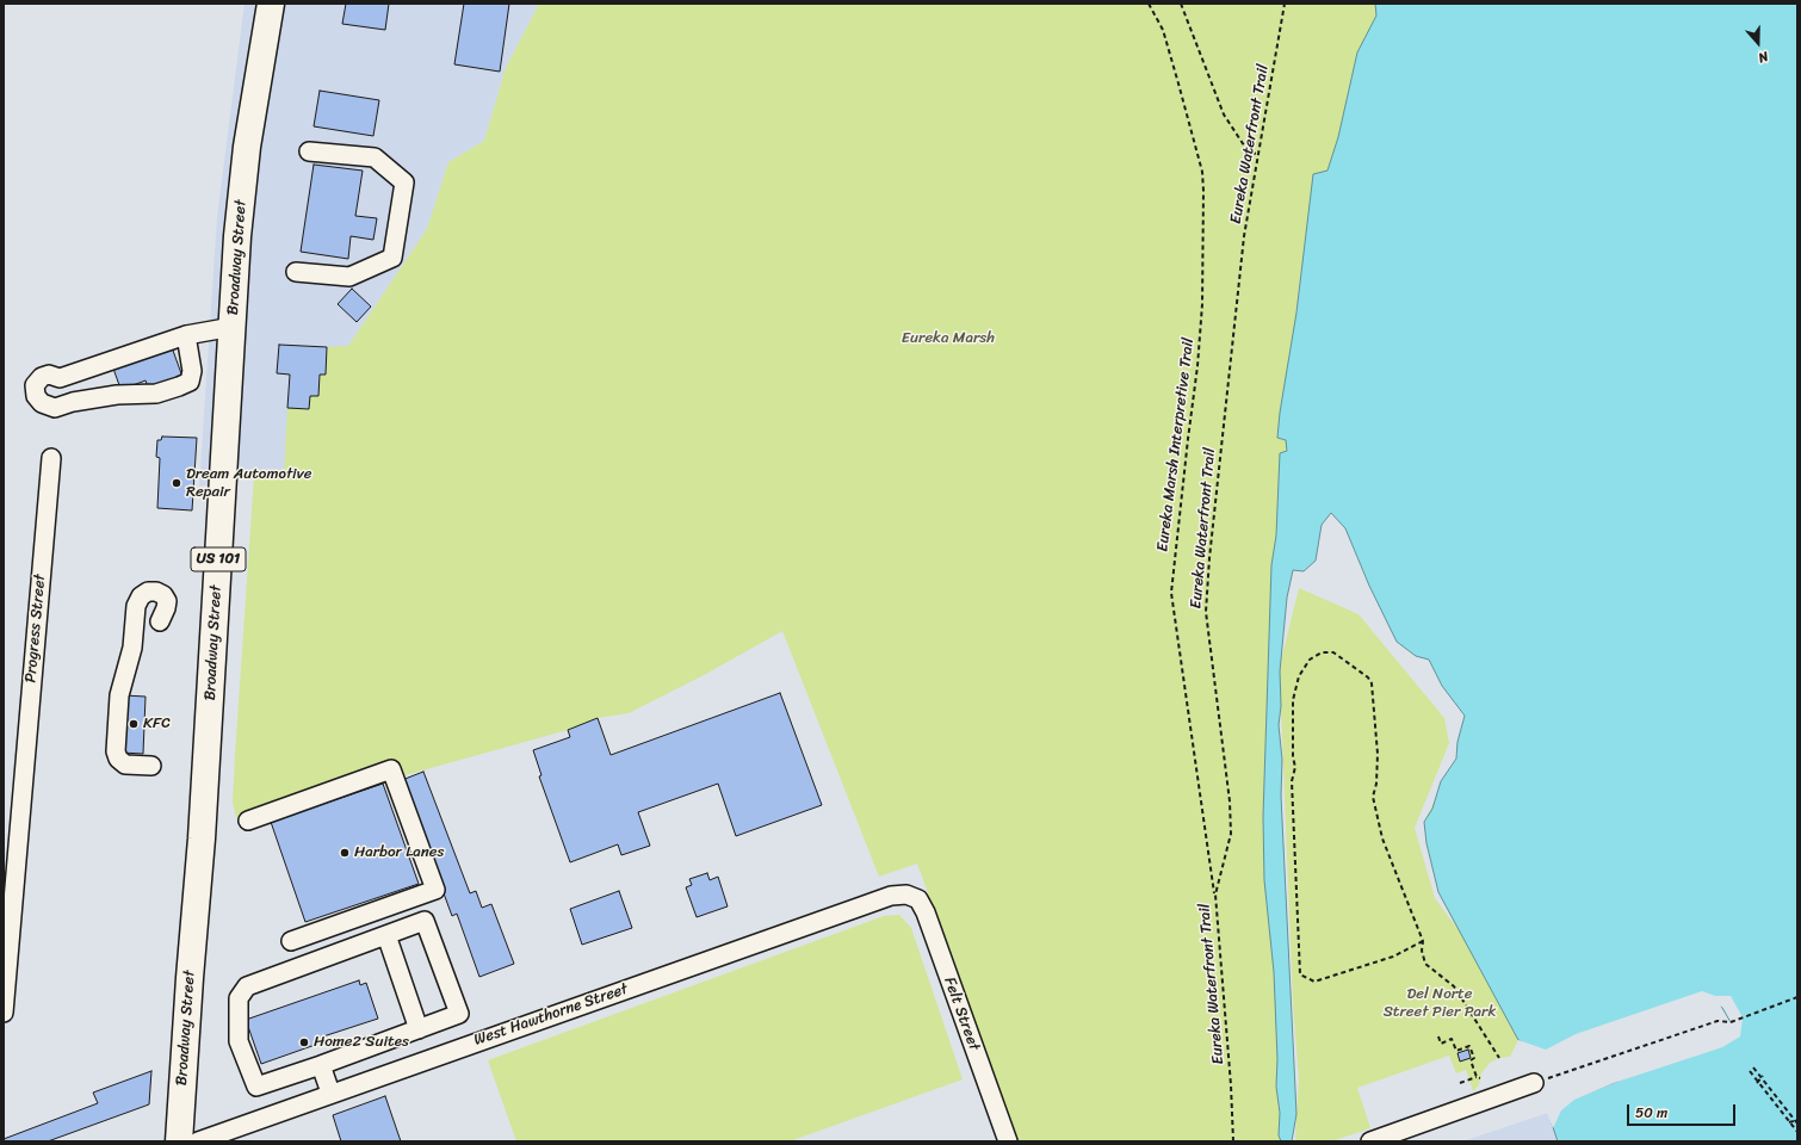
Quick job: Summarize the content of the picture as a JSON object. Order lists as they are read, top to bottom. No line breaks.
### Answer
{"streets":{"highway":["Broadway Street","US 101"],"street":["Progress Street","Felt Street","West Hawthorne Street"],"path":["Eureka Waterfront Trail","Eureka Marsh Interpretive Trail"]},"crossings":[["Eureka Waterfront Trail","Eureka Marsh Interpretive Trail"],["Felt Street","West Hawthorne Street"]],"parks":["Eureka Marsh","Del Norte Street Pier Park"],"places":["Dream Automotive Repair","KFC","Harbor Lanes","Home2 Suites"],"scale_bar":"50 m","north":"bottom"}
